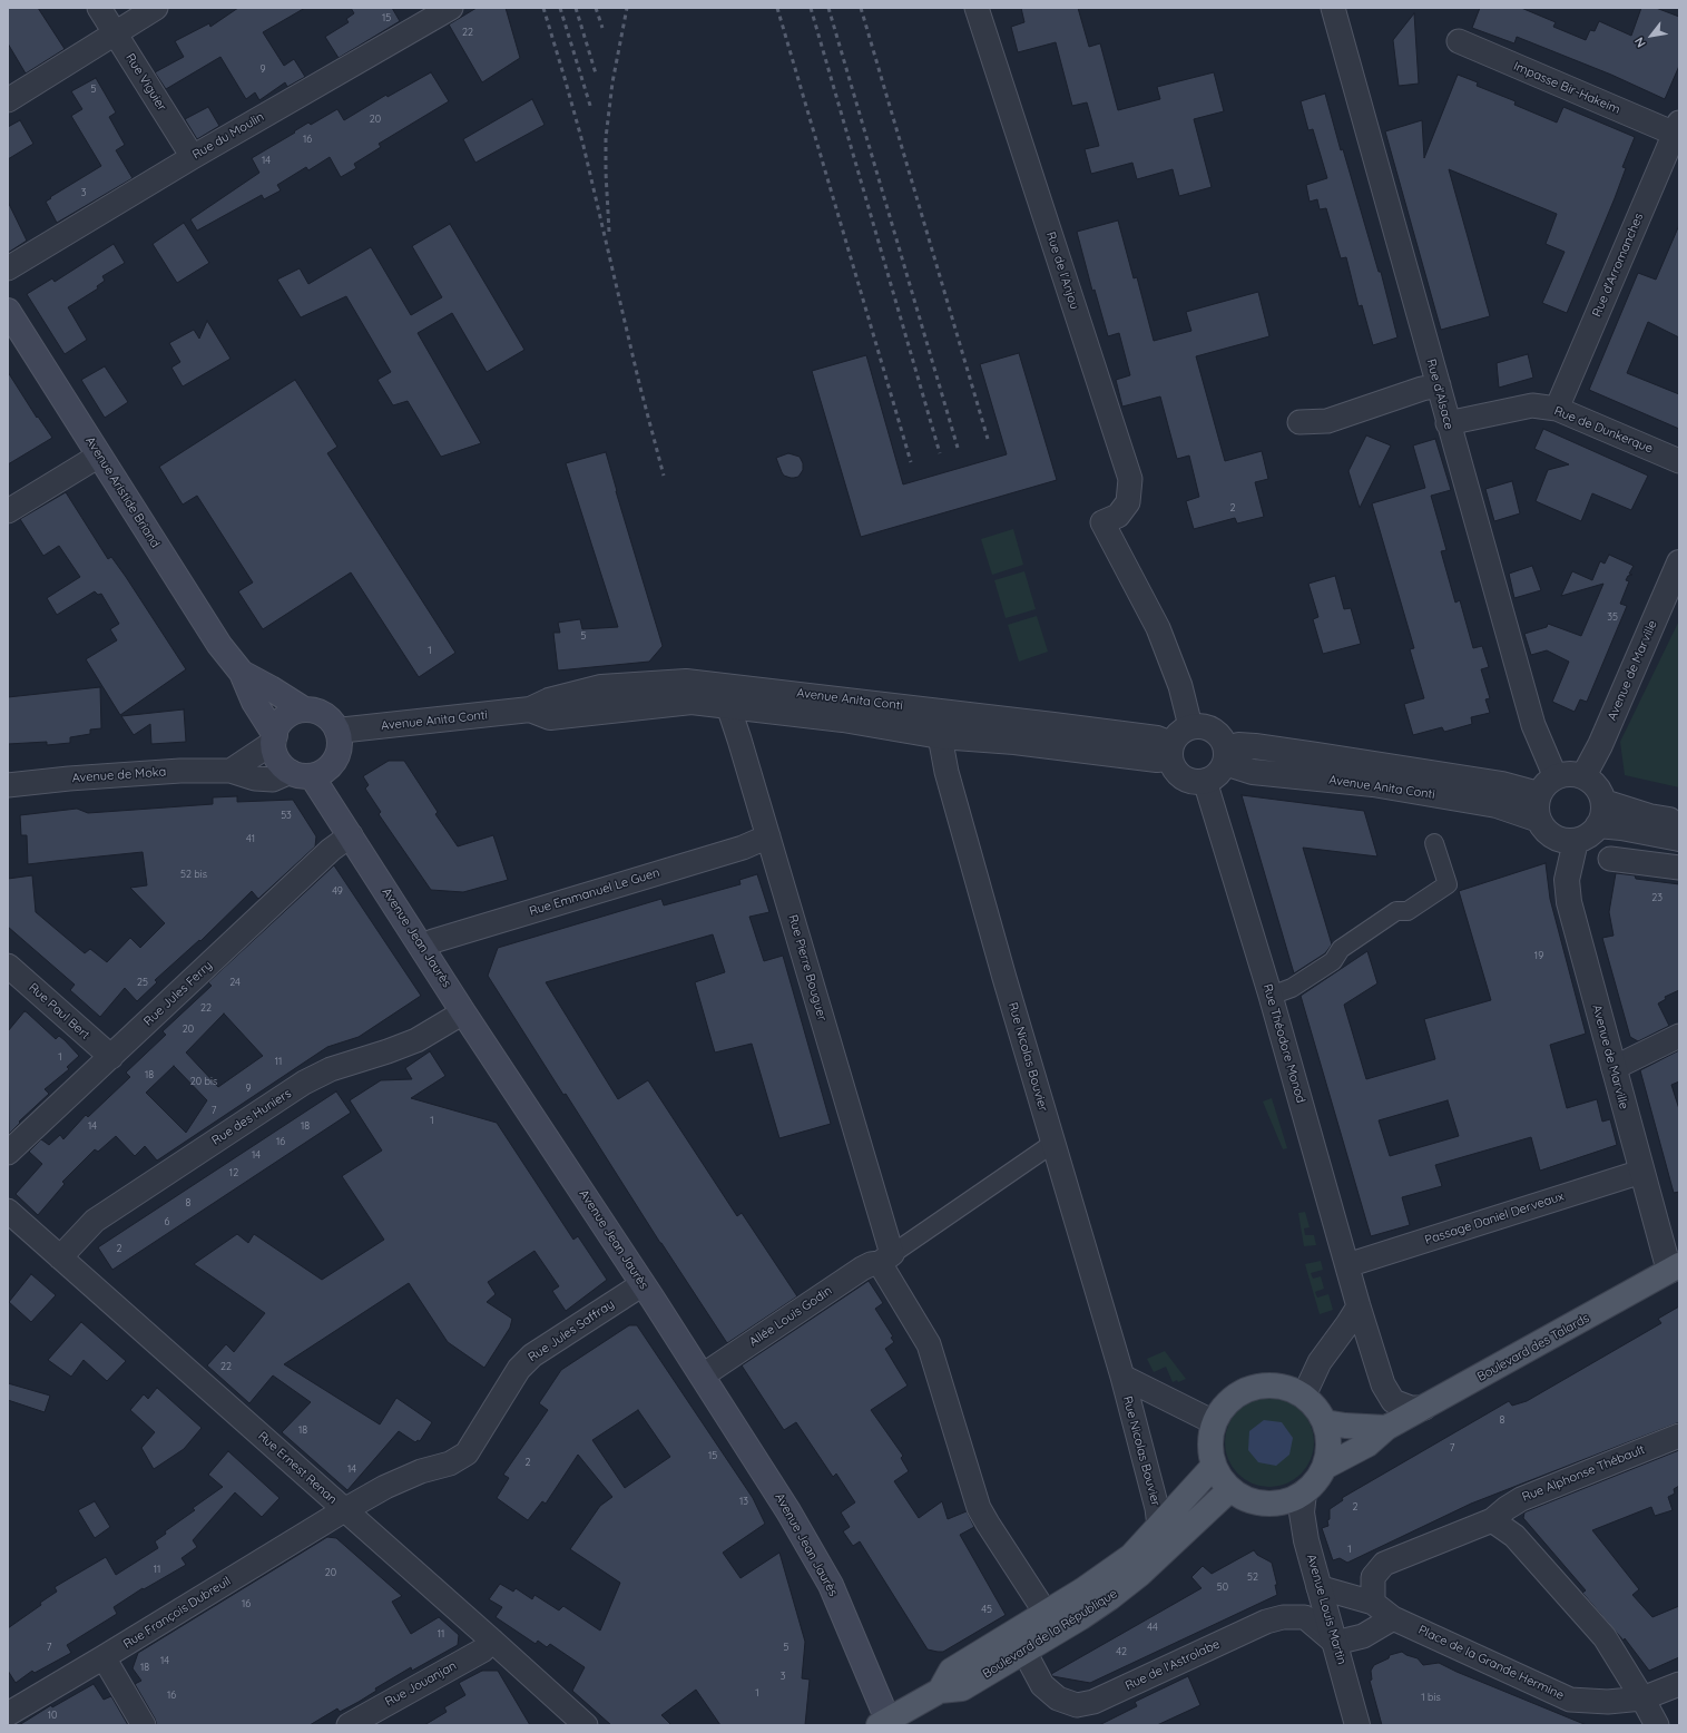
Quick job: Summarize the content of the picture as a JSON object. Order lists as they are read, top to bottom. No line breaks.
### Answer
{"streets":{"main road":["Avenue Aristide Briand","Avenue Jean Jaurès","Boulevard des Talards","Boulevard de la République"],"street":["Rue Viguier","Impasse Bir-Hakeim","Rue du Moulin","Rue d'Arromanches","Rue de l'Anjou","Rue d'Alsace","Rue de Dunkerque","Avenue de Marville","Avenue Anita Conti","Avenue de Moka","Rue Emmanuel Le Guen","Rue Pierre Bouguer","Rue Jules Ferry","Rue Paul Bert","Rue Théodore Monod","Rue Nicolas Bouvier","Rue des Huniers","Passage Daniel Derveaux","Allée Louis Godin","Rue Jules Saffray","Rue Ernest Renan","Rue Alphonse Thébault","Avenue Louis Martin","Rue François Dubreuil","Place de la Grande Hermine","Rue de l'Astrolabe","Rue Jouanjan"]},"crossings":[["Rue Viguier","Rue du Moulin"],["Impasse Bir-Hakeim","Rue d'Arromanches"],["Rue d'Arromanches","Rue de Dunkerque"],["Rue de l'Anjou","Avenue Anita Conti"],["Rue de l'Anjou","Rue Théodore Monod"],["Rue d'Alsace","Rue de Dunkerque"],["Rue d'Alsace","Avenue de Marville"],["Rue d'Alsace","Avenue Anita Conti"],["Avenue Aristide Briand","Avenue Anita Conti"],["Avenue Aristide Briand","Avenue de Moka"],["Avenue Aristide Briand","Avenue Jean Jaurès"],["Avenue de Marville","Avenue Anita Conti"],["Avenue de Marville","Passage Daniel Derveaux"],["Avenue de Marville","Boulevard des Talards"],["Avenue Anita Conti","Avenue de Moka"],["Avenue Anita Conti","Avenue Jean Jaurès"],["Avenue Anita Conti","Rue Pierre Bouguer"],["Avenue Anita Conti","Rue Théodore Monod"],["Avenue Anita Conti","Rue Nicolas Bouvier"],["Avenue de Moka","Avenue Jean Jaurès"],["Rue Emmanuel Le Guen","Avenue Jean Jaurès"],["Rue Emmanuel Le Guen","Rue Pierre Bouguer"],["Avenue Jean Jaurès","Rue Jules Ferry"],["Avenue Jean Jaurès","Rue des Huniers"],["Avenue Jean Jaurès","Allée Louis Godin"],["Avenue Jean Jaurès","Rue Jules Saffray"],["Avenue Jean Jaurès","Boulevard de la République"],["Rue Pierre Bouguer","Allée Louis Godin"],["Rue Pierre Bouguer","Boulevard de la République"],["Rue Jules Ferry","Rue Paul Bert"],["Rue Théodore Monod","Passage Daniel Derveaux"],["Rue Théodore Monod","Boulevard des Talards"],["Rue Nicolas Bouvier","Boulevard des Talards"],["Rue Nicolas Bouvier","Avenue Louis Martin"],["Rue Nicolas Bouvier","Boulevard de la République"],["Rue des Huniers","Rue Ernest Renan"],["Rue Jules Saffray","Rue Ernest Renan"],["Rue Jules Saffray","Rue François Dubreuil"],["Boulevard des Talards","Avenue Louis Martin"],["Boulevard des Talards","Boulevard de la République"],["Rue Ernest Renan","Rue François Dubreuil"],["Rue Ernest Renan","Rue Jouanjan"],["Rue Alphonse Thébault","Place de la Grande Hermine"],["Avenue Louis Martin","Boulevard de la République"],["Avenue Louis Martin","Rue de l'Astrolabe"],["Boulevard de la République","Rue de l'Astrolabe"]],"house_numbers":["15","22","9","5","20","16","14","3","2","35","5","1","53","41","52 bis","49","23","19","25","24","22","20","1","11","18","20 bis","9","7","1","14","18","16","14","12","8","6","2","22","8","18","7","15","2","14","13","2","1","11","20","52","50","16","45","44","11","7","5","42","14","18","3","1","16","1 bis","10"],"north":"bottom left"}
